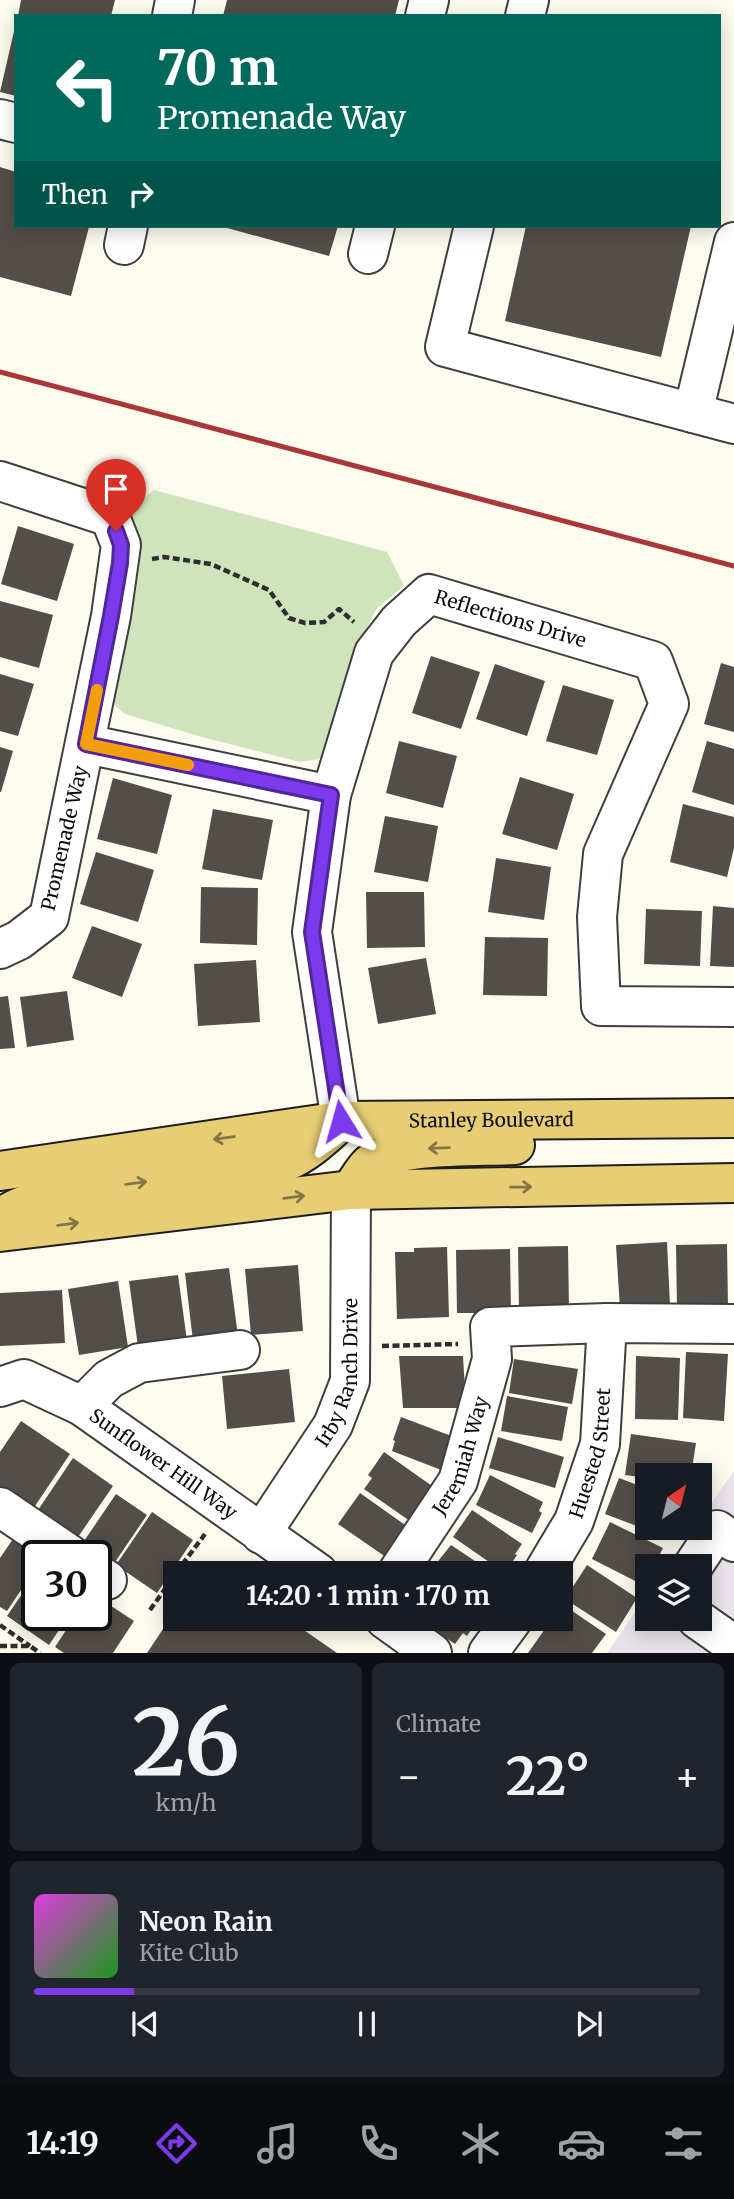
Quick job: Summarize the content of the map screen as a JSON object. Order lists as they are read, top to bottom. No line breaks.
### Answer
{"streets":{"main road":["Stanley Boulevard"],"street":["Reflections Drive","Promenade Way","Irby Ranch Drive","Huested Street","Jeremiah Way","Sunflower Hill Way"]},"crossings":[["Reflections Drive","Promenade Way"],["Reflections Drive","Stanley Boulevard"],["Irby Ranch Drive","Sunflower Hill Way"]],"north":"top right","page":{"turn":["70 m","Promenade Way"],"then":"Then","limit":"30","trip":"14:20 · 1 min · 170 m","tile":[["26","km/h"],"Climate"],"heat":["−","22°","+"],"song":["Neon Rain","Kite Club"],"tabs":"14:19"}}
